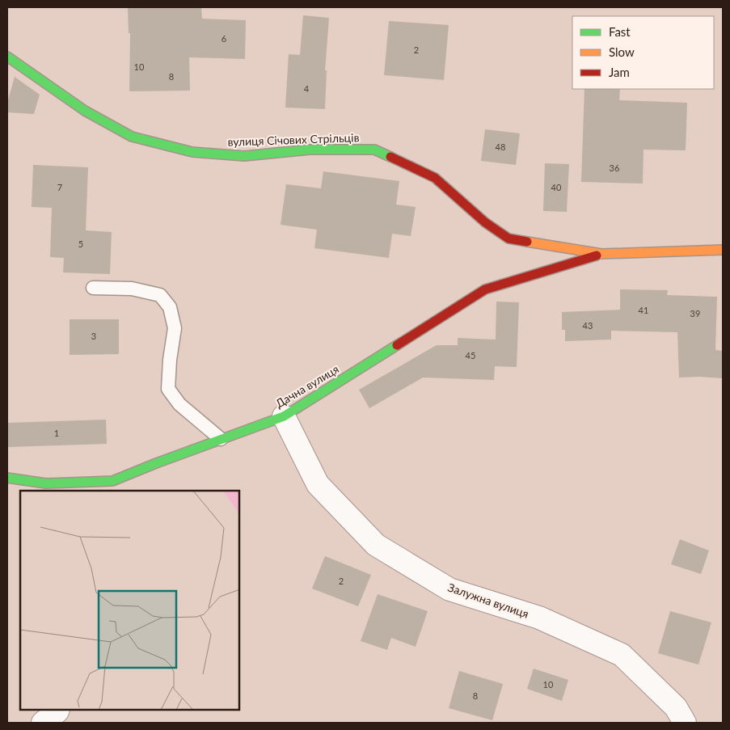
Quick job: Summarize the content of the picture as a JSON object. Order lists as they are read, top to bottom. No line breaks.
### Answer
{"streets":{"street":["вулиця Січових Стрільців","Дачна вулиця","Залужна вулиця"]},"crossings":[["вулиця Січових Стрільців","Дачна вулиця"],["Дачна вулиця","Залужна вулиця"]],"house_numbers":["6","2","10","8","4","48","36","7","40","5","41","39","43","3","45","1","2","10","8"],"legend":["Fast","Slow","Jam"]}
